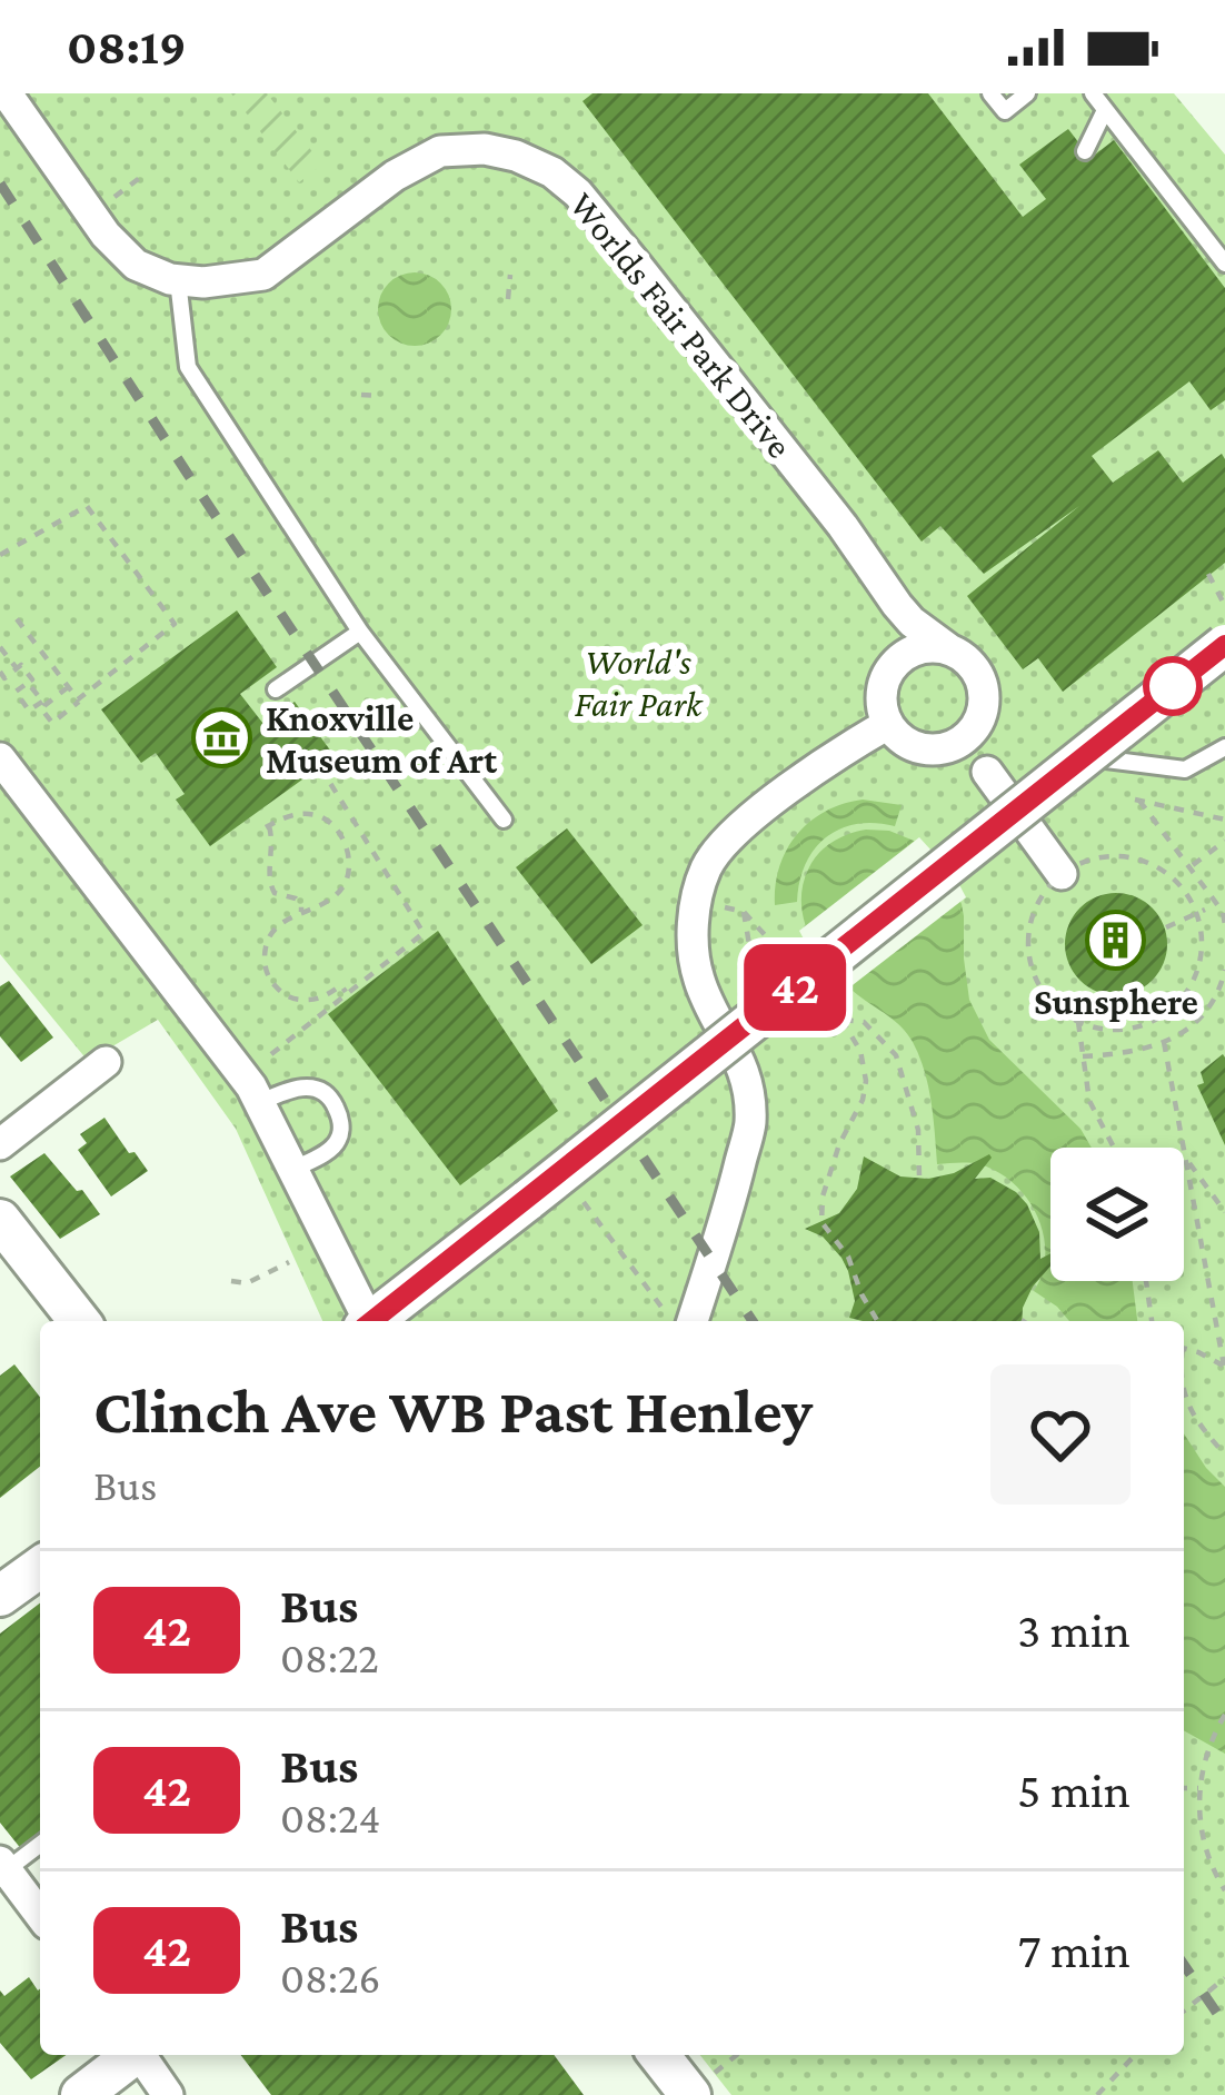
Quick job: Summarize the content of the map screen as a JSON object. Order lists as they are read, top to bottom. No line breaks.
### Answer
{"streets":{"street":["Worlds Fair Park Drive"]},"parks":["World's Fair Park"],"places":{"museum":["Knoxville Museum of Art"],"building":["Sunsphere"]},"lines":["bus line 42"],"page":{"status":"08:19","on_map":"42","heading":["Clinch Ave WB Past Henley","Bus"],"list":[{"mark":"42","name":"Bus","note":"08:22","value":"3 min"},{"mark":"42","name":"Bus","note":"08:24","value":"5 min"},{"mark":"42","name":"Bus","note":"08:26","value":"7 min"}]}}
